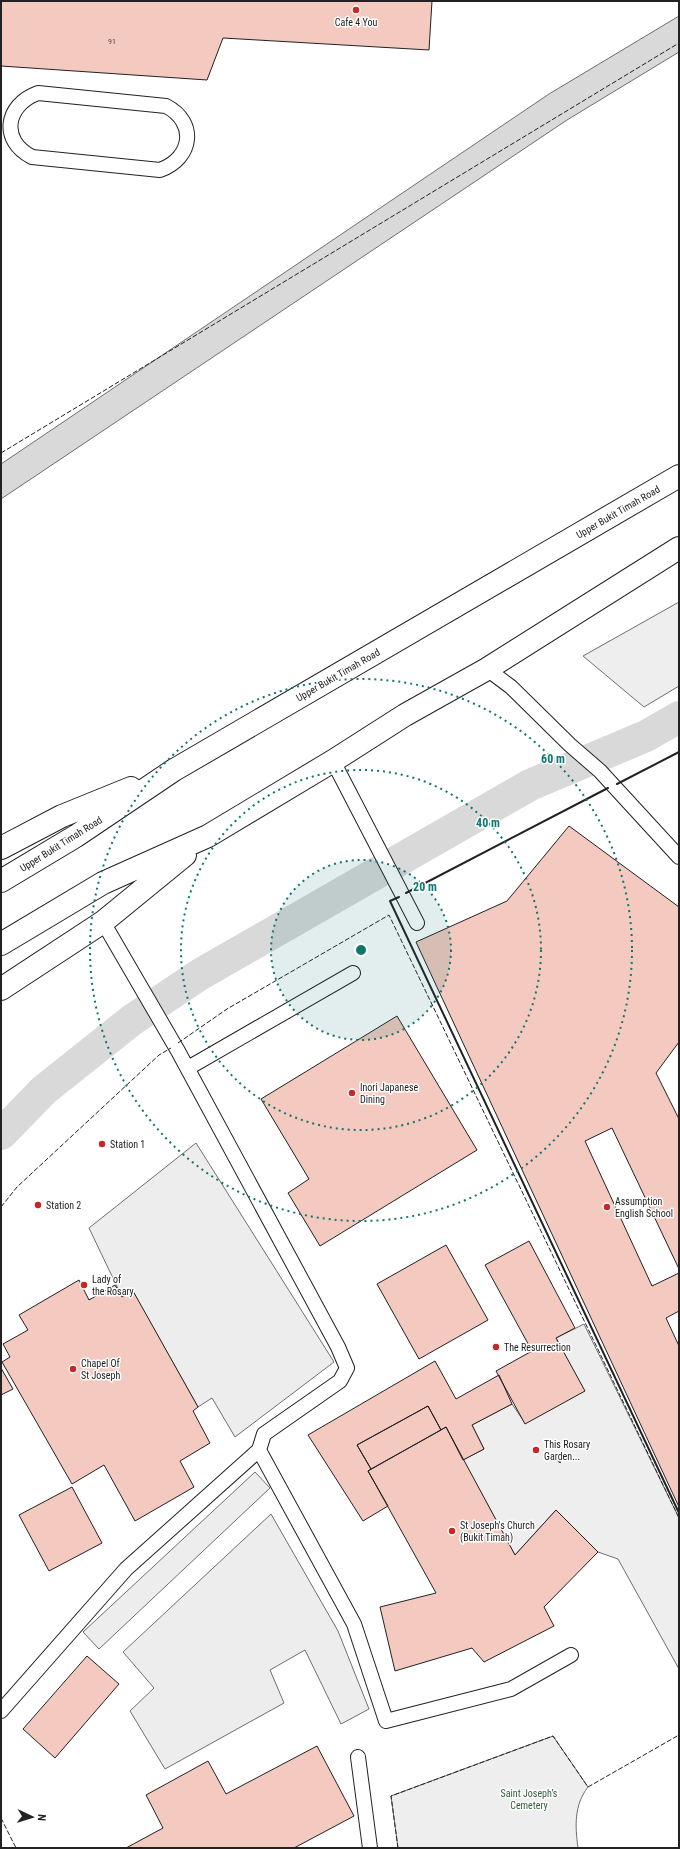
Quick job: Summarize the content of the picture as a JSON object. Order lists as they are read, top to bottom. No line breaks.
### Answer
{"streets":{"highway":["Upper Bukit Timah Road"]},"parks":["Saint Joseph’s Cemetery"],"places":["Cafe 4 You","Inori Japanese Dining","Station 1","Station 2","Assumption English School","Lady of the Rosary","The Resurrection","Chapel Of St Joseph","This Rosary Garden...","St Joseph's Church (Bukit Timah)"],"house_numbers":["91"],"north":"right","rings":["60 m","40 m","20 m"]}
